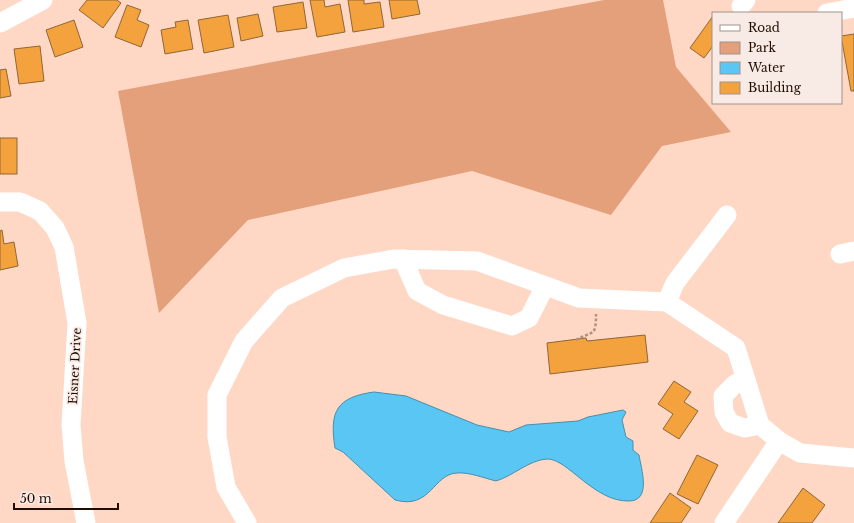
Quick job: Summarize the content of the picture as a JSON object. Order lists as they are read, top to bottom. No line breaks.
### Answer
{"streets":{"street":["Eisner Drive"]},"legend":["Road","Park","Water","Building"],"scale_bar":"50 m"}
